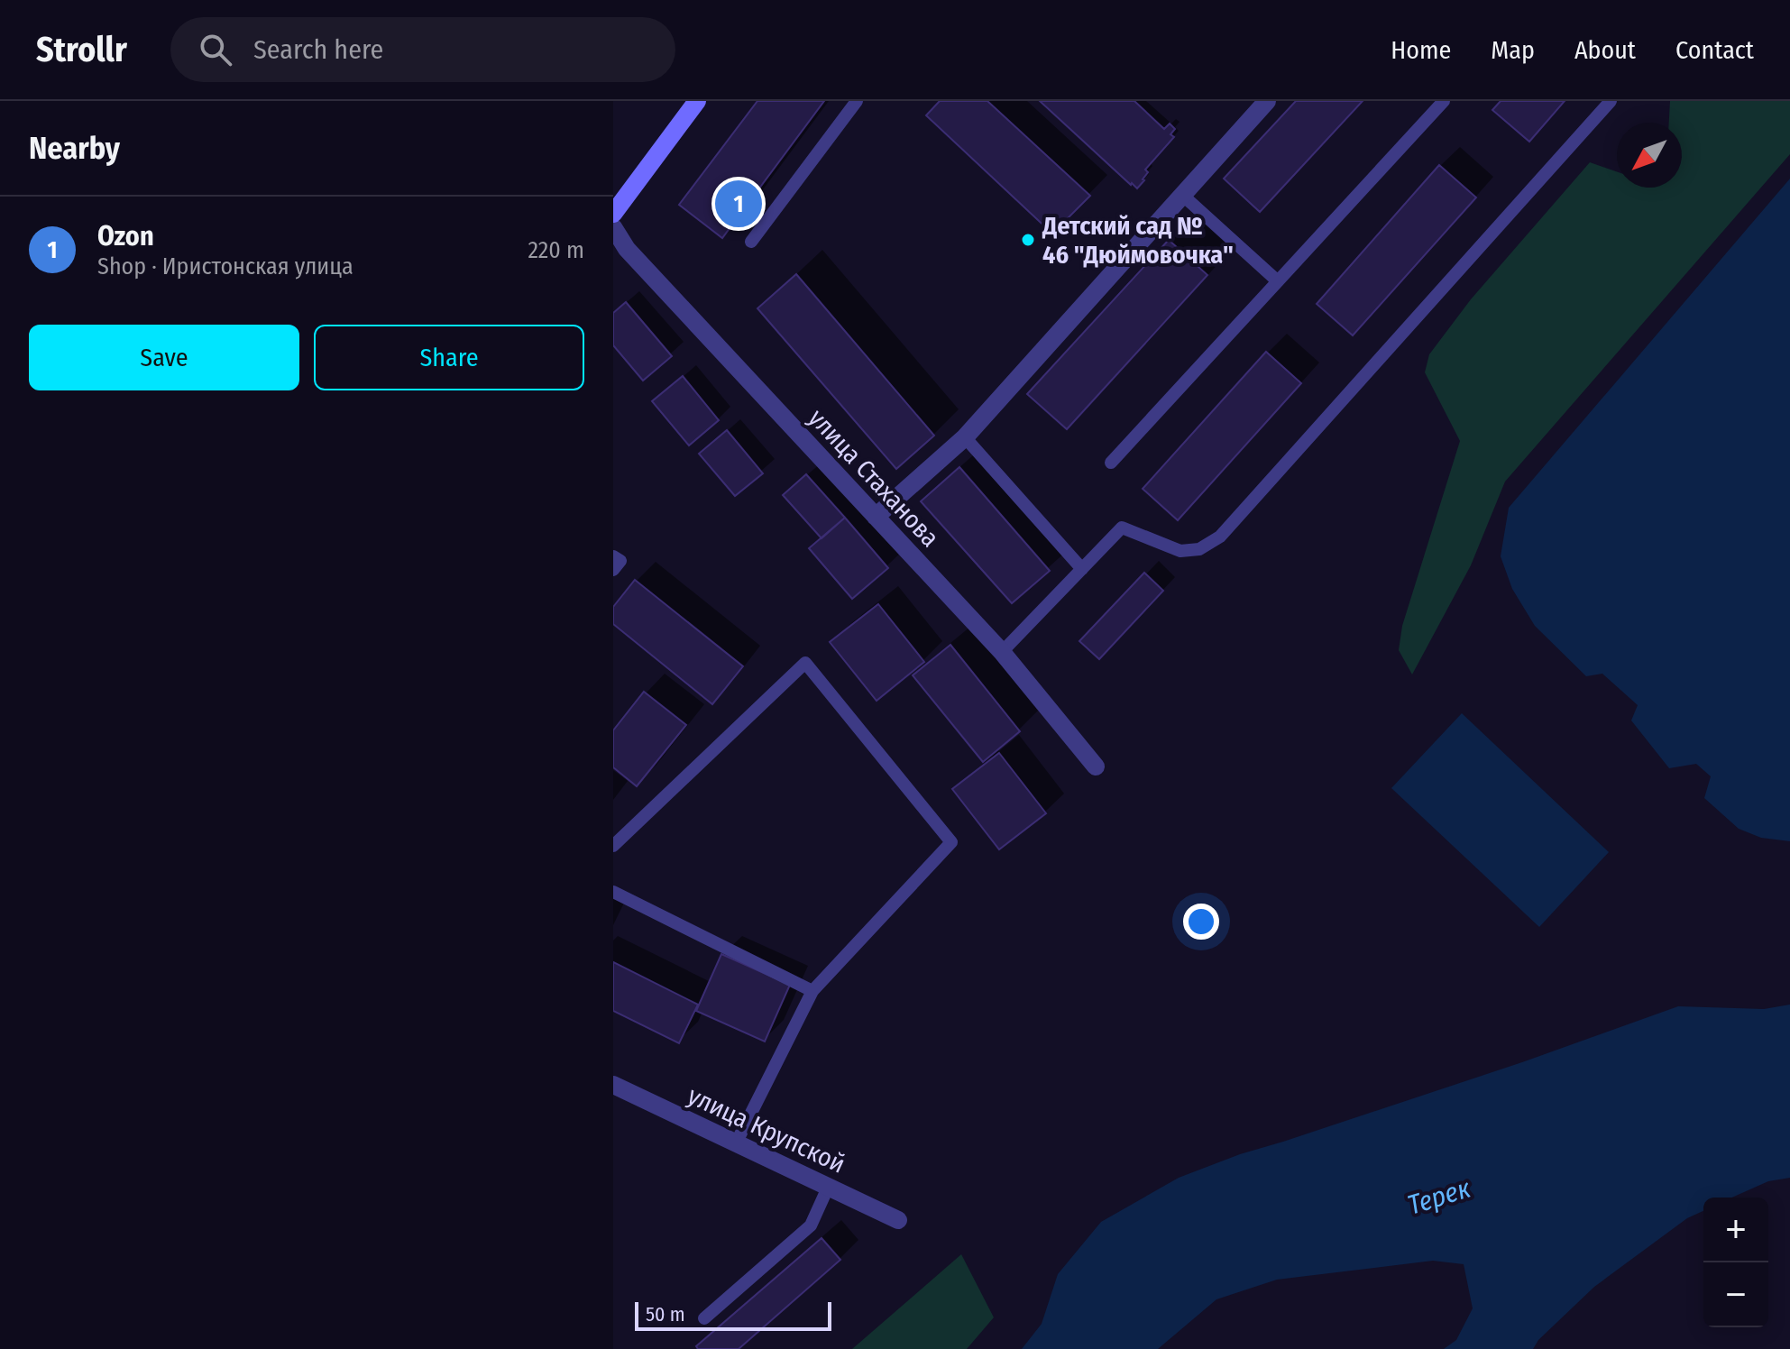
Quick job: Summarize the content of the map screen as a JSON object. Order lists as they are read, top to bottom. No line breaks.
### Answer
{"streets":{"street":["улица Стаханова","улица Крупской"]},"water":["Терек"],"places":["Детский сад № 46 \"Дюймовочка\""],"scale_bar":"50 m","north":"bottom left","page":{"header":"Strollr","search":"Search here","nav":["Home","Map","About","Contact"],"heading":"Nearby","pins":"1","list":[{"mark":"1","name":"Ozon","note":"Shop · Иристонская улица","value":"220 m"}],"buttons":["Save","Share"],"map_buttons":["+","−"],"scale":"50 m"}}
